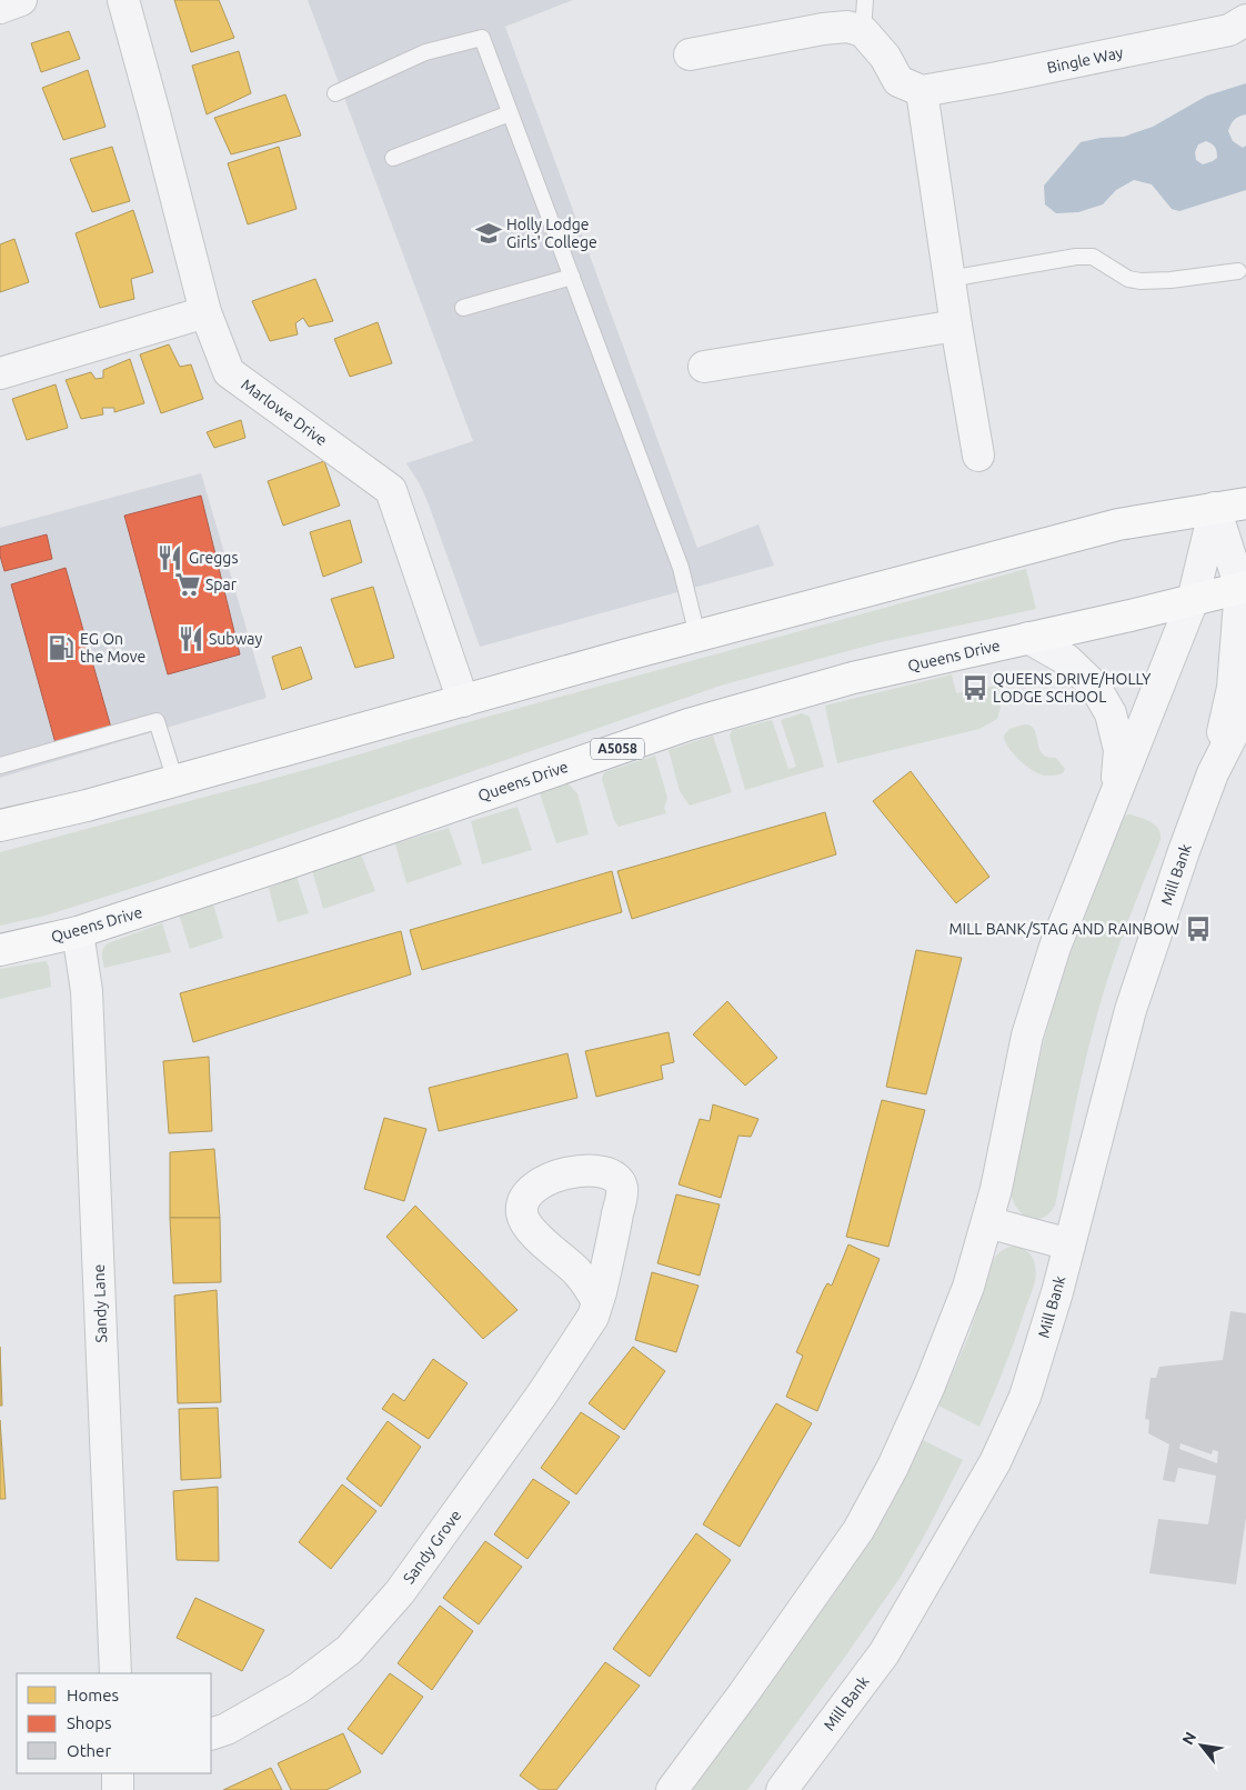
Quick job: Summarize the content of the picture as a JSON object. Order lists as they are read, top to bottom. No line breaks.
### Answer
{"streets":{"highway":["Queens Drive","A5058"],"street":["Bingle Way","Marlowe Drive","Mill Bank","Sandy Lane","Sandy Grove"]},"crossings":[["Queens Drive","Mill Bank"],["Queens Drive","Sandy Lane"]],"places":{"school or university":["Holly Lodge Girls' College"],"restaurant":["Greggs","Subway"],"supermarket":["Spar"],"fuel station":["EG On the Move"],"bus stop":["QUEENS DRIVE/HOLLY LODGE SCHOOL","MILL BANK/STAG AND RAINBOW"]},"legend":["Homes","Shops","Other"],"north":"top left"}
